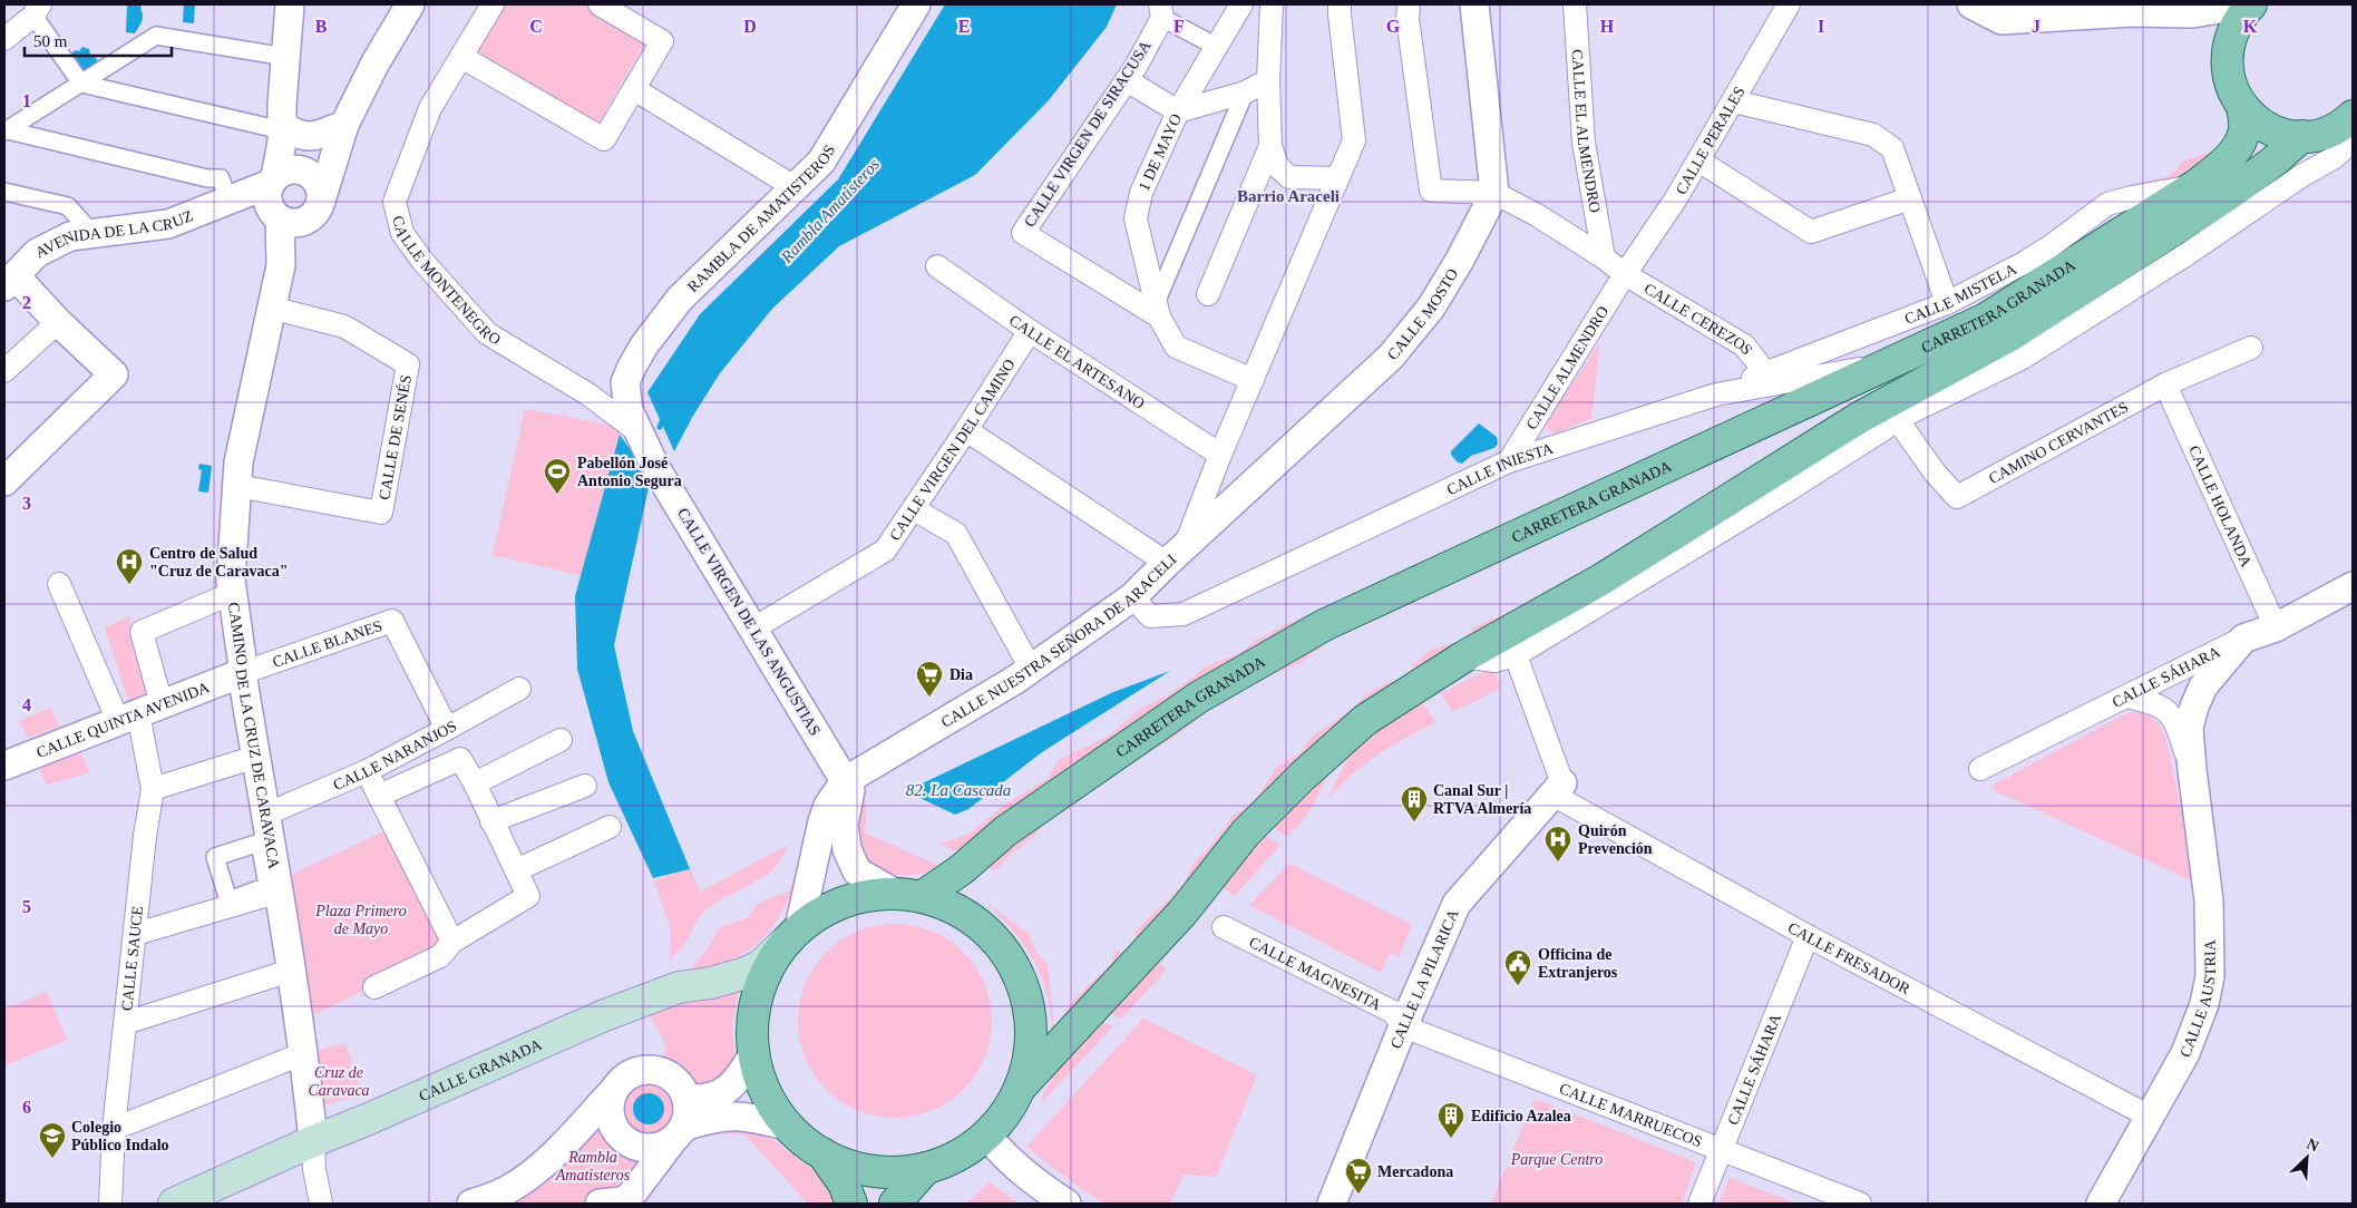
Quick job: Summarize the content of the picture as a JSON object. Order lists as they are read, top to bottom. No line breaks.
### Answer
{"streets":{"main road":["CARRETERA GRANADA","CALLE GRANADA"],"street":["CALLE EL ALMENDRO","CALLE VIRGEN DE SIRACUSA","CALLE PERALES","1 DE MAYO","RAMBLA DE AMATISTEROS","AVENIDA DE LA CRUZ","CALLE MONTENEGRO","CALLE MISTELA","CALLE MOSTO","CALLE CEREZOS","CALLE EL ARTESANO","CALLE ALMENDRO","CALLE DE SENÉS","CAMINO CERVANTES","CALLE VIRGEN DEL CAMINO","CALLE INIESTA","CALLE HOLANDA","CALLE VIRGEN DE LAS ANGUSTIAS","CALLE NUESTRA SEÑORA DE ARACELI","CALLE BLANES","CALLE SÁHARA","CALLE QUINTA AVENIDA","CAMINO DE LA CRUZ DE CARAVACA","CALLE NARANJOS","CALLE SAUCE","CALLE FRESADOR","CALLE MAGNESITA","CALLE LA PILARICA","CALLE AUSTRIA","CALLE MARRUECOS"]},"crossings":[["CALLE EL ALMENDRO","CALLE CEREZOS"],["CALLE VIRGEN DE SIRACUSA","1 DE MAYO"],["CALLE PERALES","CALLE CEREZOS"],["CALLE PERALES","CALLE ALMENDRO"],["RAMBLA DE AMATISTEROS","CALLE MONTENEGRO"],["RAMBLA DE AMATISTEROS","CALLE VIRGEN DE LAS ANGUSTIAS"],["AVENIDA DE LA CRUZ","CAMINO DE LA CRUZ DE CARAVACA"],["CALLE MONTENEGRO","CALLE VIRGEN DE LAS ANGUSTIAS"],["CALLE MISTELA","CARRETERA GRANADA"],["CALLE MISTELA","CALLE CEREZOS"],["CALLE MISTELA","CALLE INIESTA"],["CARRETERA GRANADA","CAMINO CERVANTES"],["CARRETERA GRANADA","CALLE INIESTA"],["CALLE MOSTO","CALLE CEREZOS"],["CALLE MOSTO","CALLE NUESTRA SEÑORA DE ARACELI"],["CALLE CEREZOS","CALLE ALMENDRO"],["CALLE EL ARTESANO","CALLE VIRGEN DEL CAMINO"],["CALLE EL ARTESANO","CALLE NUESTRA SEÑORA DE ARACELI"],["CALLE ALMENDRO","CALLE INIESTA"],["CALLE DE SENÉS","CAMINO DE LA CRUZ DE CARAVACA"],["CAMINO CERVANTES","CALLE HOLANDA"],["CALLE VIRGEN DEL CAMINO","CALLE VIRGEN DE LAS ANGUSTIAS"],["CALLE INIESTA","CALLE NUESTRA SEÑORA DE ARACELI"],["CALLE HOLANDA","CALLE SÁHARA"],["CALLE VIRGEN DE LAS ANGUSTIAS","CALLE NUESTRA SEÑORA DE ARACELI"],["CALLE NUESTRA SEÑORA DE ARACELI","CALLE GRANADA"],["CALLE BLANES","CALLE QUINTA AVENIDA"],["CALLE BLANES","CAMINO DE LA CRUZ DE CARAVACA"],["CALLE BLANES","CALLE NARANJOS"],["CALLE SÁHARA","CALLE FRESADOR"],["CALLE SÁHARA","CALLE AUSTRIA"],["CALLE SÁHARA","CALLE MARRUECOS"],["CALLE QUINTA AVENIDA","CAMINO DE LA CRUZ DE CARAVACA"],["CALLE QUINTA AVENIDA","CALLE SAUCE"],["CAMINO DE LA CRUZ DE CARAVACA","CALLE NARANJOS"],["CAMINO DE LA CRUZ DE CARAVACA","CALLE GRANADA"],["CALLE FRESADOR","CALLE LA PILARICA"],["CALLE FRESADOR","CALLE AUSTRIA"],["CALLE MAGNESITA","CALLE LA PILARICA"],["CALLE MAGNESITA","CALLE MARRUECOS"],["CALLE LA PILARICA","CALLE MARRUECOS"]],"districts":["Barrio Araceli"],"water":["Rambla Amatisteros","82. La Cascada"],"parks":["Plaza Primero de Mayo","Cruz de Caravaca","Rambla Amatisteros","Parque Centro"],"places":{"sports":["Pabellón José Antonio Segura"],"hospital":["Centro de Salud \"Cruz de Caravaca\"","Quirón Prevención"],"supermarket":["Dia","Mercadona"],"building":["Canal Sur | RTVA Almería","Edificio Azalea"],"public building":["Officina de Extranjeros"],"school or university":["Colegio Público Indalo"]},"scale_bar":"50 m","north":"top right","grid":{"columns":["B","C","D","E","F","G","H","I","J","K"],"rows":["1","2","3","4","5","6"]}}
